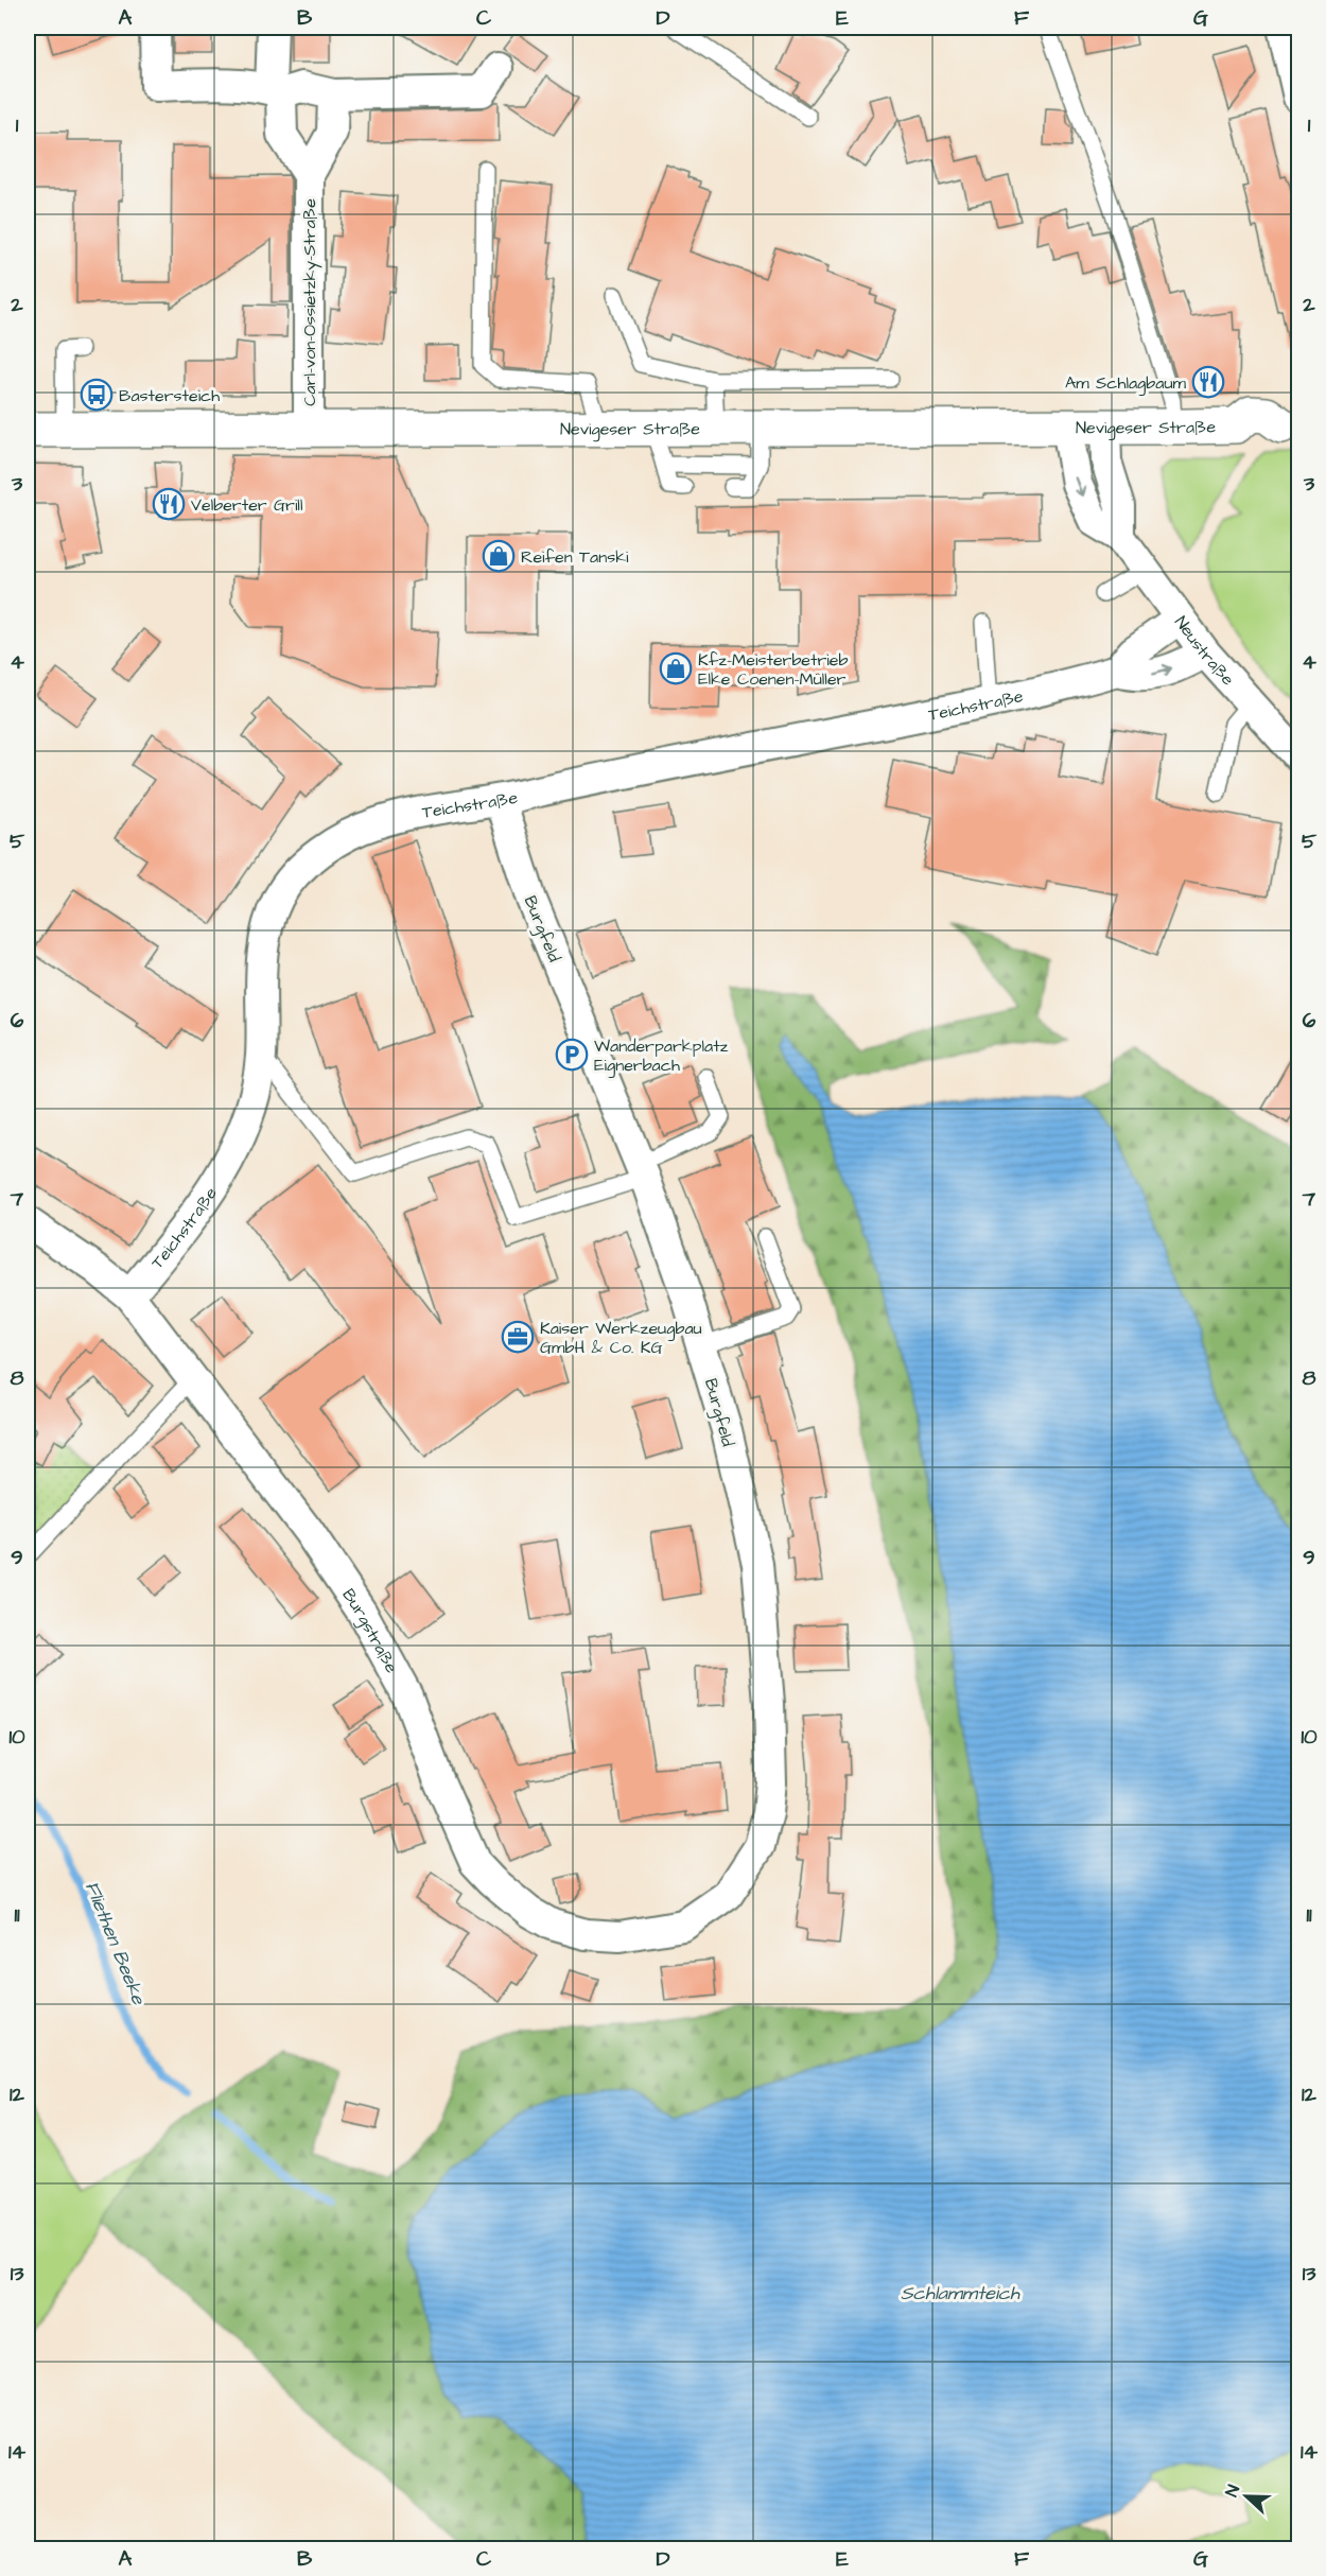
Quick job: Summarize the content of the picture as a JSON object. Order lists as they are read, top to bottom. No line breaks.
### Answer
{"streets":{"main road":["Nevigeser Straße"],"street":["Carl-von-Ossietzky-Straße","Neustraße","Teichstraße","Burgfeld","Burgstraße"]},"crossings":[["Carl-von-Ossietzky-Straße","Nevigeser Straße"],["Nevigeser Straße","Neustraße"],["Neustraße","Teichstraße"],["Teichstraße","Burgfeld"],["Teichstraße","Burgstraße"],["Burgfeld","Burgstraße"]],"water":["Fliethen Beeke","Schlammteich"],"places":{"restaurant":["Am Schlagbaum","Velberter Grill"],"bus stop":["Bastersteich"],"shop":["Reifen Tanski","Kfz-Meisterbetrieb Elke Coenen-Müller"],"parking":["Wanderparkplatz Eignerbach"],"office":["Kaiser Werkzeugbau GmbH & Co. KG"]},"north":"left","grid":{"columns":["A","B","C","D","E","F","G"],"rows":["1","2","3","4","5","6","7","8","9","10","11","12","13","14"]}}
